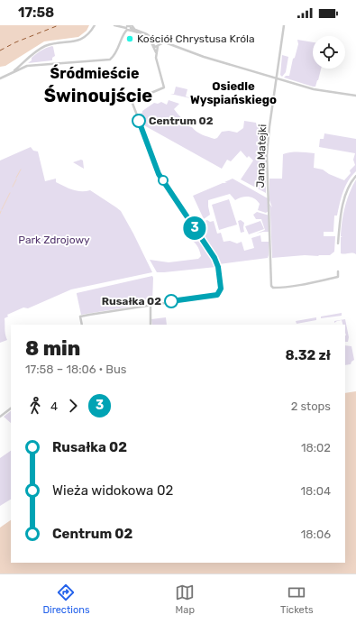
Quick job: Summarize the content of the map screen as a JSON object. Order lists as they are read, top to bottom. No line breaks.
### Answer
{"streets":{"street":["Jana Matejki"]},"districts":["Śródmieście","Osiedle Wyspiańskiego","Świnoujście"],"parks":["Park Zdrojowy"],"places":["Kościół Chrystusa Króla","Centrum 02","Rusałka 02"],"lines":["bus line 3"],"page":{"status":"17:58","on_map":"3","heading":["8 min","17:58 – 18:06 · Bus","8.32 zł"],"legs":["4","3","2 stops"],"list":[{"name":"Rusałka 02","value":"18:02"},{"name":"Wieża widokowa 02","value":"18:04"},{"name":"Centrum 02","value":"18:06"}],"tabs":["Directions","Map","Tickets"]}}
